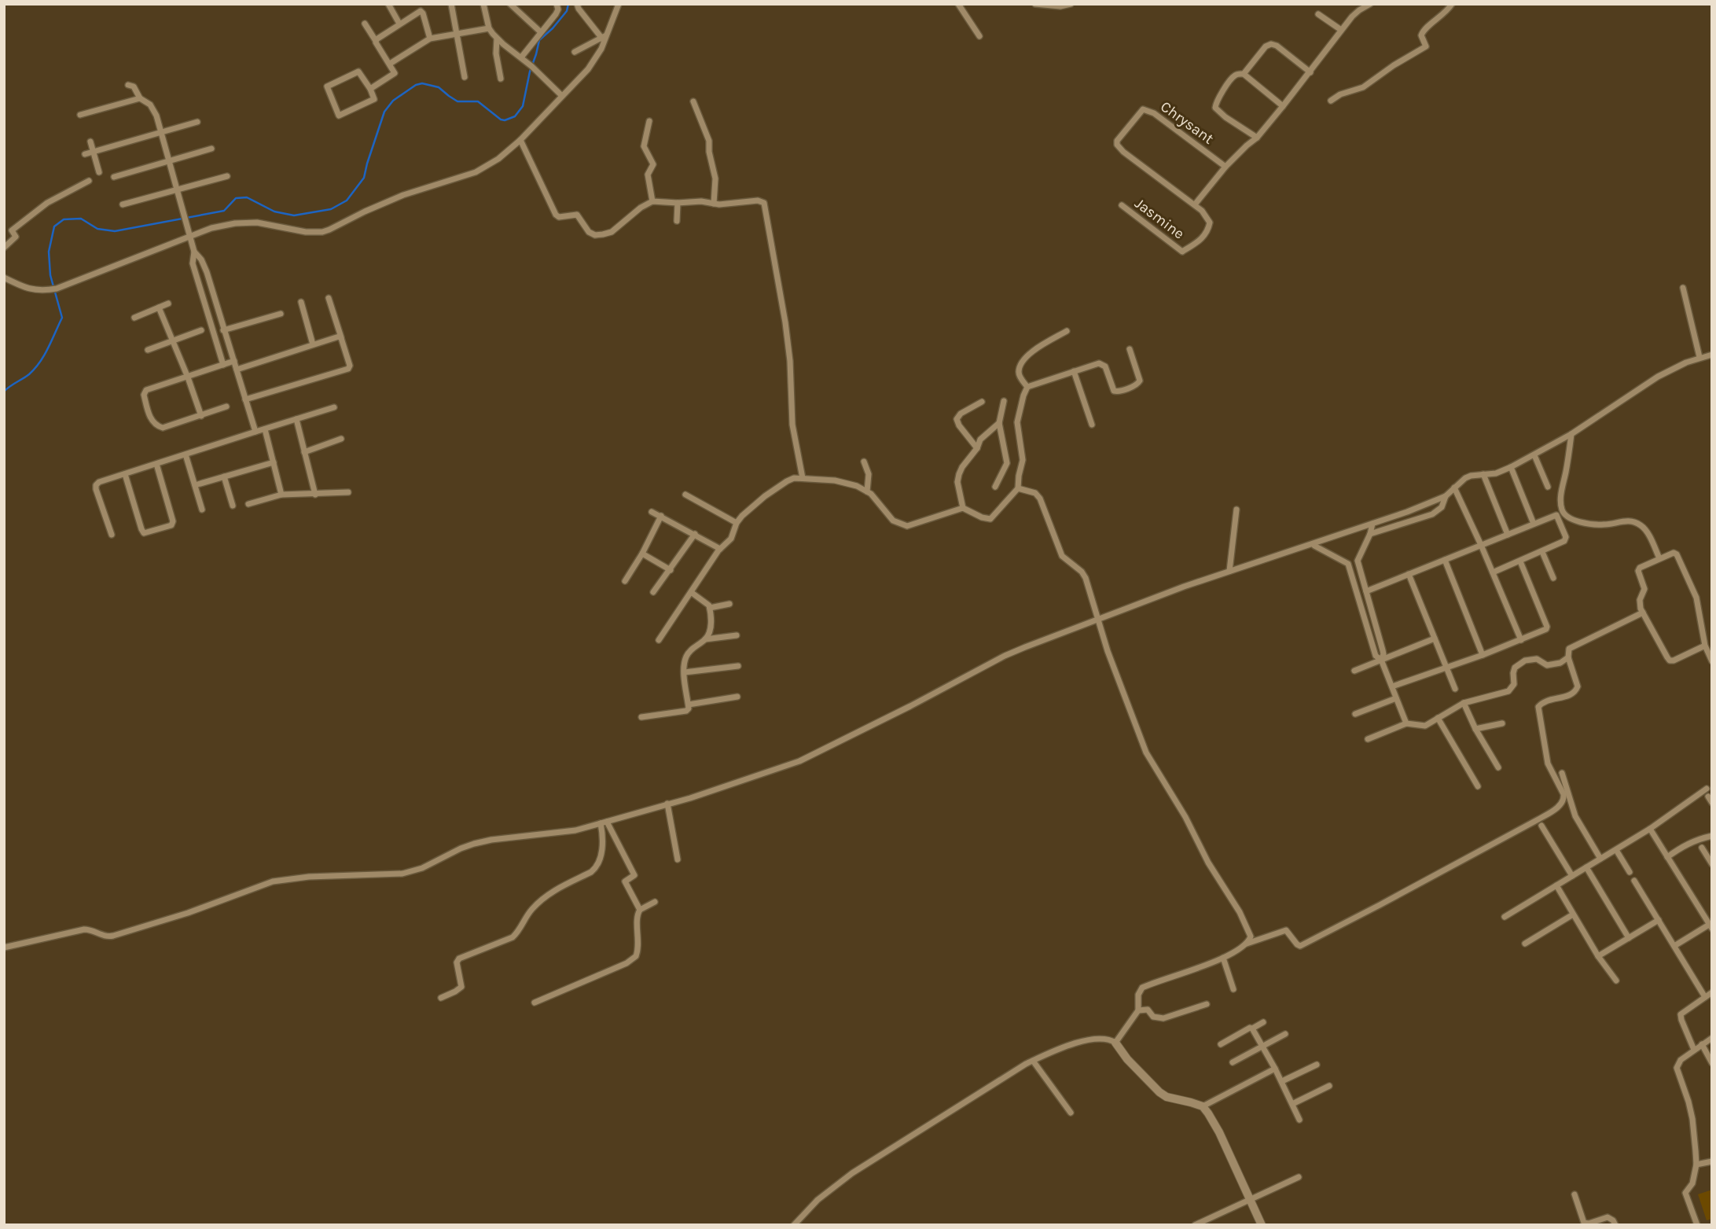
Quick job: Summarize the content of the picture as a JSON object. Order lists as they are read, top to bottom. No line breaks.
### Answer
{"streets":{"street":["Chrysant","Jasmine"]},"crossings":[["Chrysant","Jasmine"]]}
